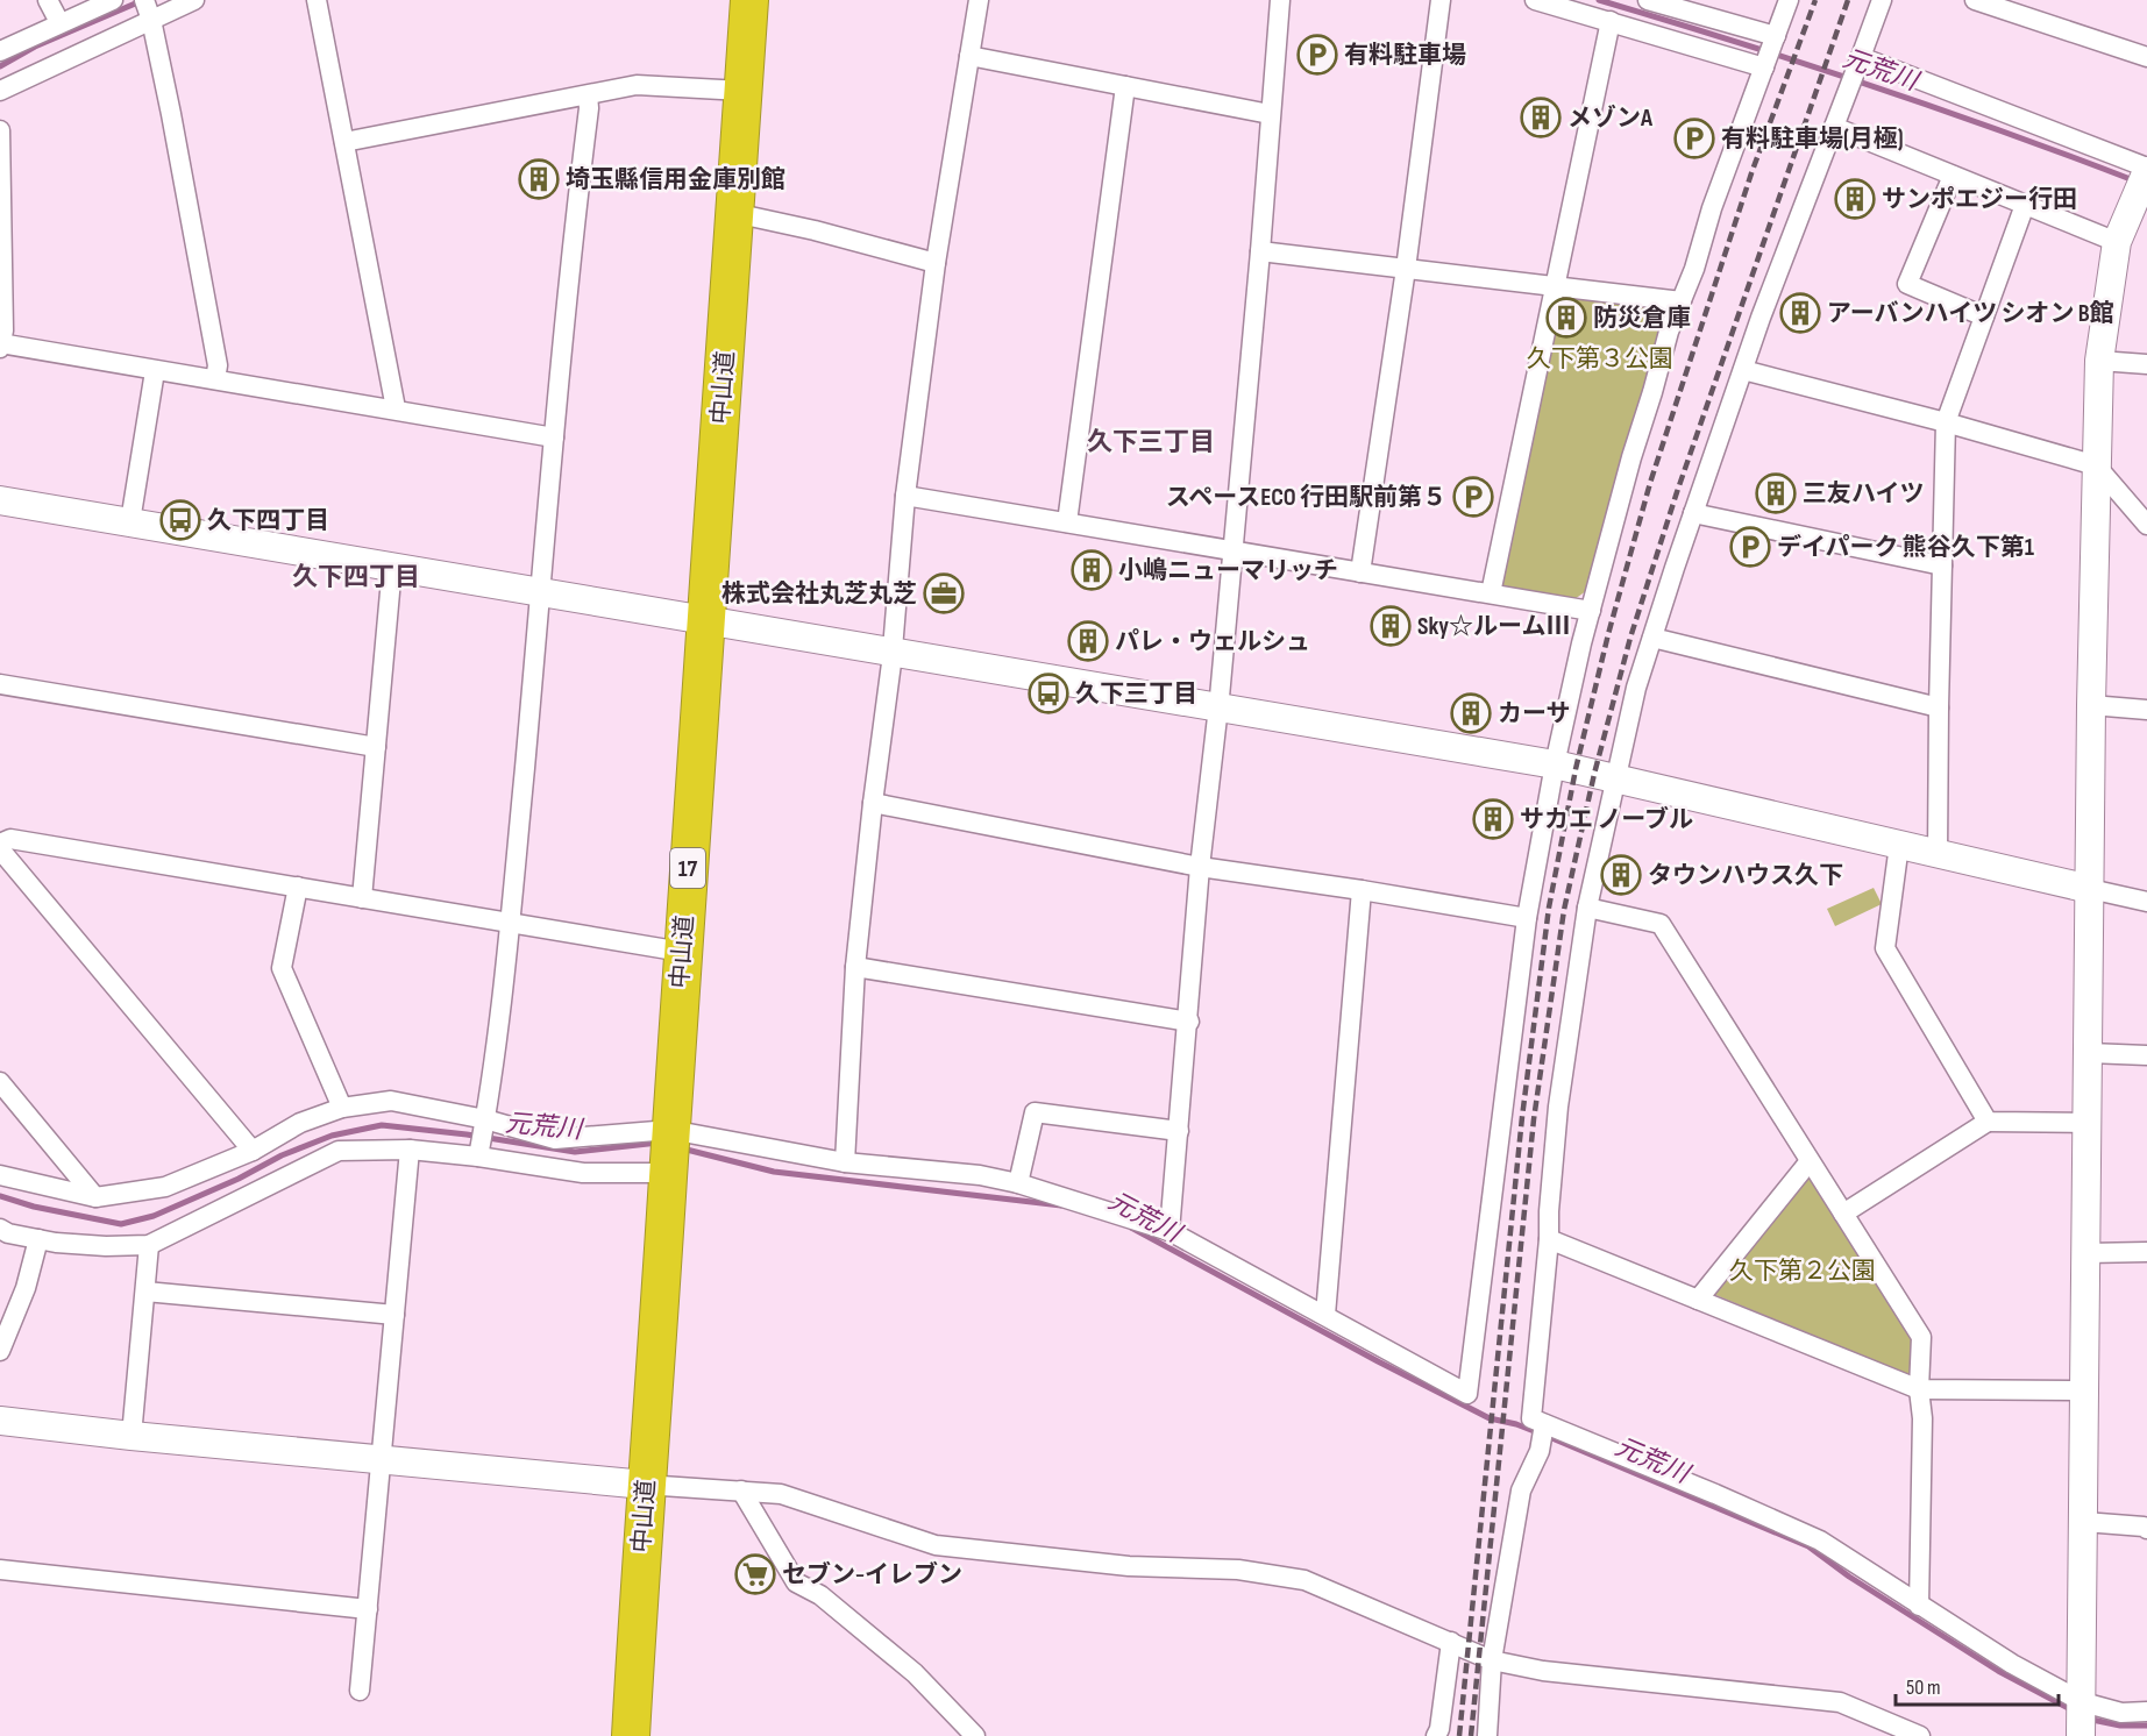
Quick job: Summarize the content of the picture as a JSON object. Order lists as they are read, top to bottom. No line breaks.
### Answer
{"streets":{"highway":["中山道","17"]},"districts":["久下三丁目","久下四丁目"],"water":["元荒川"],"parks":["久下第３公園","久下第２公園"],"places":{"parking":["有料駐車場","有料駐車場(月極)","スペースECO 行田駅前第５","デイパーク 熊谷久下第1"],"building":["メゾンA","埼玉縣信用金庫別館","サンポエジー行田","アーバンハイツ シオン B館","防災倉庫","三友ハイツ","小嶋ニューマリッチ","Sky☆ルームⅢ","パレ・ウェルシュ","カーサ","サカエ ノーブル","タウンハウス久下"],"bus stop":["久下四丁目","久下三丁目"],"office":["株式会社丸芝丸芝"],"supermarket":["セブン-イレブン"]},"scale_bar":"50 m"}
